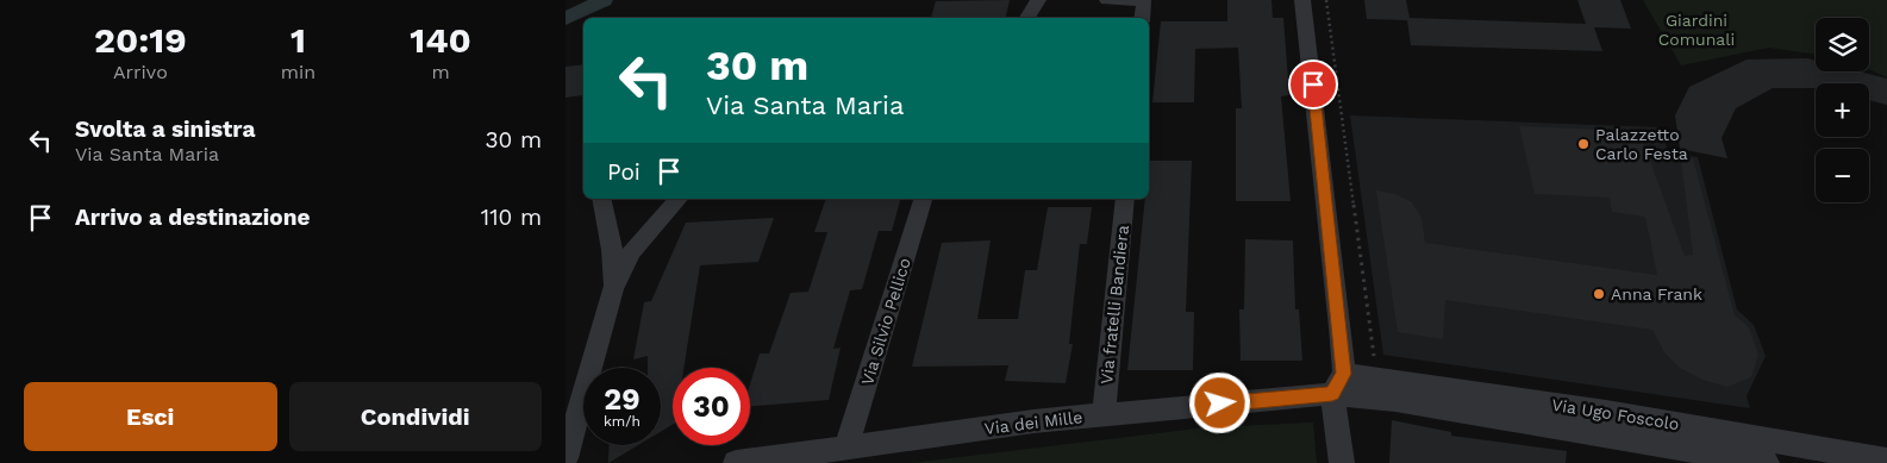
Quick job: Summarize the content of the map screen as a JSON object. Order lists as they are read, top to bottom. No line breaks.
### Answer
{"streets":{"street":["Via fratelli Bandiera","Via Silvio Pellico","Via Ugo Foscolo","Via dei Mille"]},"crossings":[["Via fratelli Bandiera","Via dei Mille"],["Via Silvio Pellico","Via dei Mille"],["Via Ugo Foscolo","Via dei Mille"]],"parks":["Giardini Comunali"],"places":["Palazzetto Carlo Festa","Anna Frank"],"page":{"eta":["20:19","Arrivo","1","min","140","m"],"map_buttons":["+","−"],"turn":["30 m","Via Santa Maria"],"list":[{"name":"Svolta a sinistra","note":"Via Santa Maria","value":"30 m"},{"name":"Arrivo a destinazione","value":"110 m"}],"then":"Poi","speed":"29 km/h","limit":"30","buttons":["Esci","Condividi"]}}
